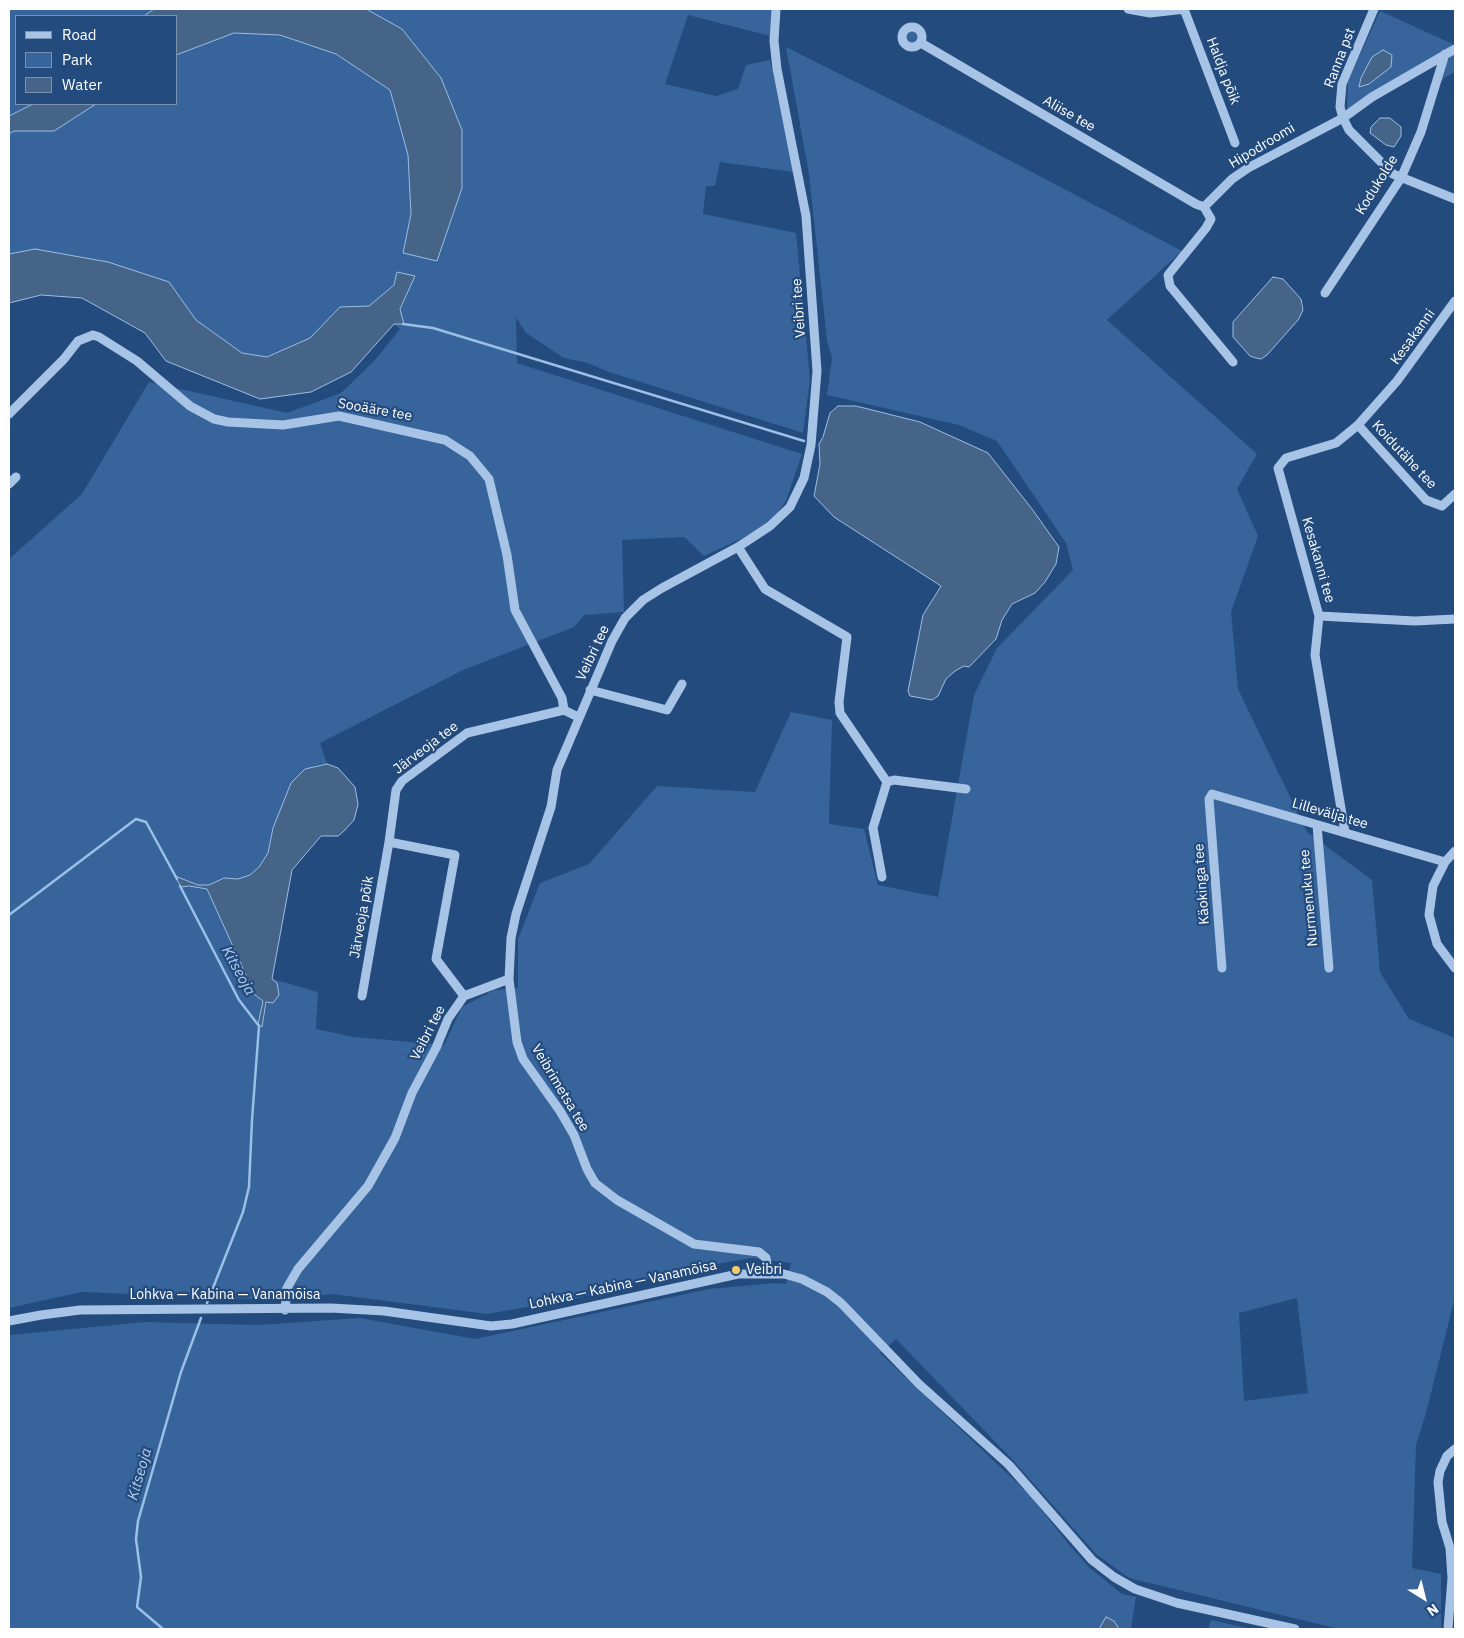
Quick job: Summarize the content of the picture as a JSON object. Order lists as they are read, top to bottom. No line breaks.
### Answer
{"streets":{"street":["Ranna pst","Haldja põik","Aliise tee","Hipodroomi","Kodukolde","Veibri tee","Kesakanni","Sooääre tee","Koidutähe tee","Kesakanni tee","Järveoja tee","Lillevälja tee","Käokinga tee","Nurmenuku tee","Järveoja põik","Veibrimetsa tee","Lohkva — Kabina — Vanamõisa"]},"crossings":[["Ranna pst","Hipodroomi"],["Aliise tee","Hipodroomi"],["Hipodroomi","Kodukolde"],["Veibri tee","Veibrimetsa tee"],["Veibri tee","Lohkva — Kabina — Vanamõisa"],["Kesakanni","Kesakanni tee"],["Sooääre tee","Järveoja tee"],["Koidutähe tee","Kesakanni tee"],["Kesakanni tee","Lillevälja tee"],["Järveoja tee","Järveoja põik"],["Lillevälja tee","Käokinga tee"],["Lillevälja tee","Nurmenuku tee"],["Veibrimetsa tee","Lohkva — Kabina — Vanamõisa"]],"water":["Kitseoja"],"places":["Veibri"],"legend":["Road","Park","Water"],"north":"bottom right"}
